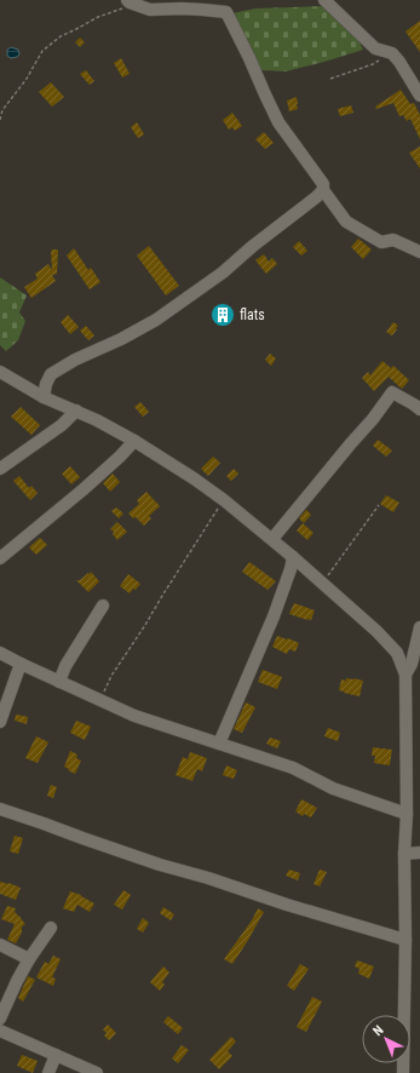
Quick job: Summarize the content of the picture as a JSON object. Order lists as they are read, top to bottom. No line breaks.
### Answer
{"places":{"building":["flats"]},"north":"top left"}
